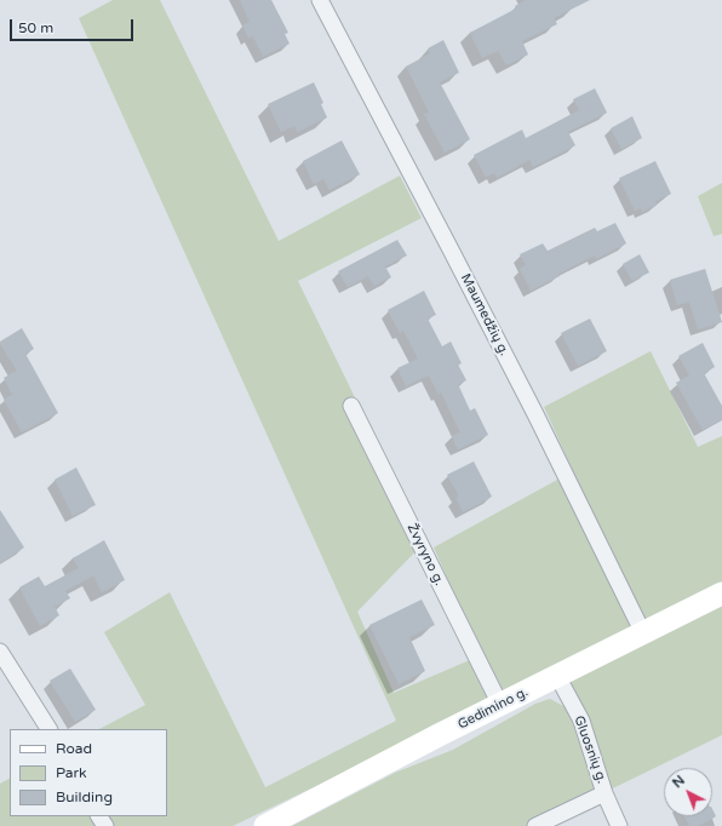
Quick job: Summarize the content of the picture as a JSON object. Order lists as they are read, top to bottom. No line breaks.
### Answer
{"streets":{"main road":["Gedimino g."],"street":["Maumedžių g.","Žvyryno g.","Gluosnių g."]},"crossings":[["Maumedžių g.","Gedimino g."],["Žvyryno g.","Gedimino g."],["Gedimino g.","Gluosnių g."]],"legend":["Road","Park","Building"],"scale_bar":"50 m","north":"top left"}
